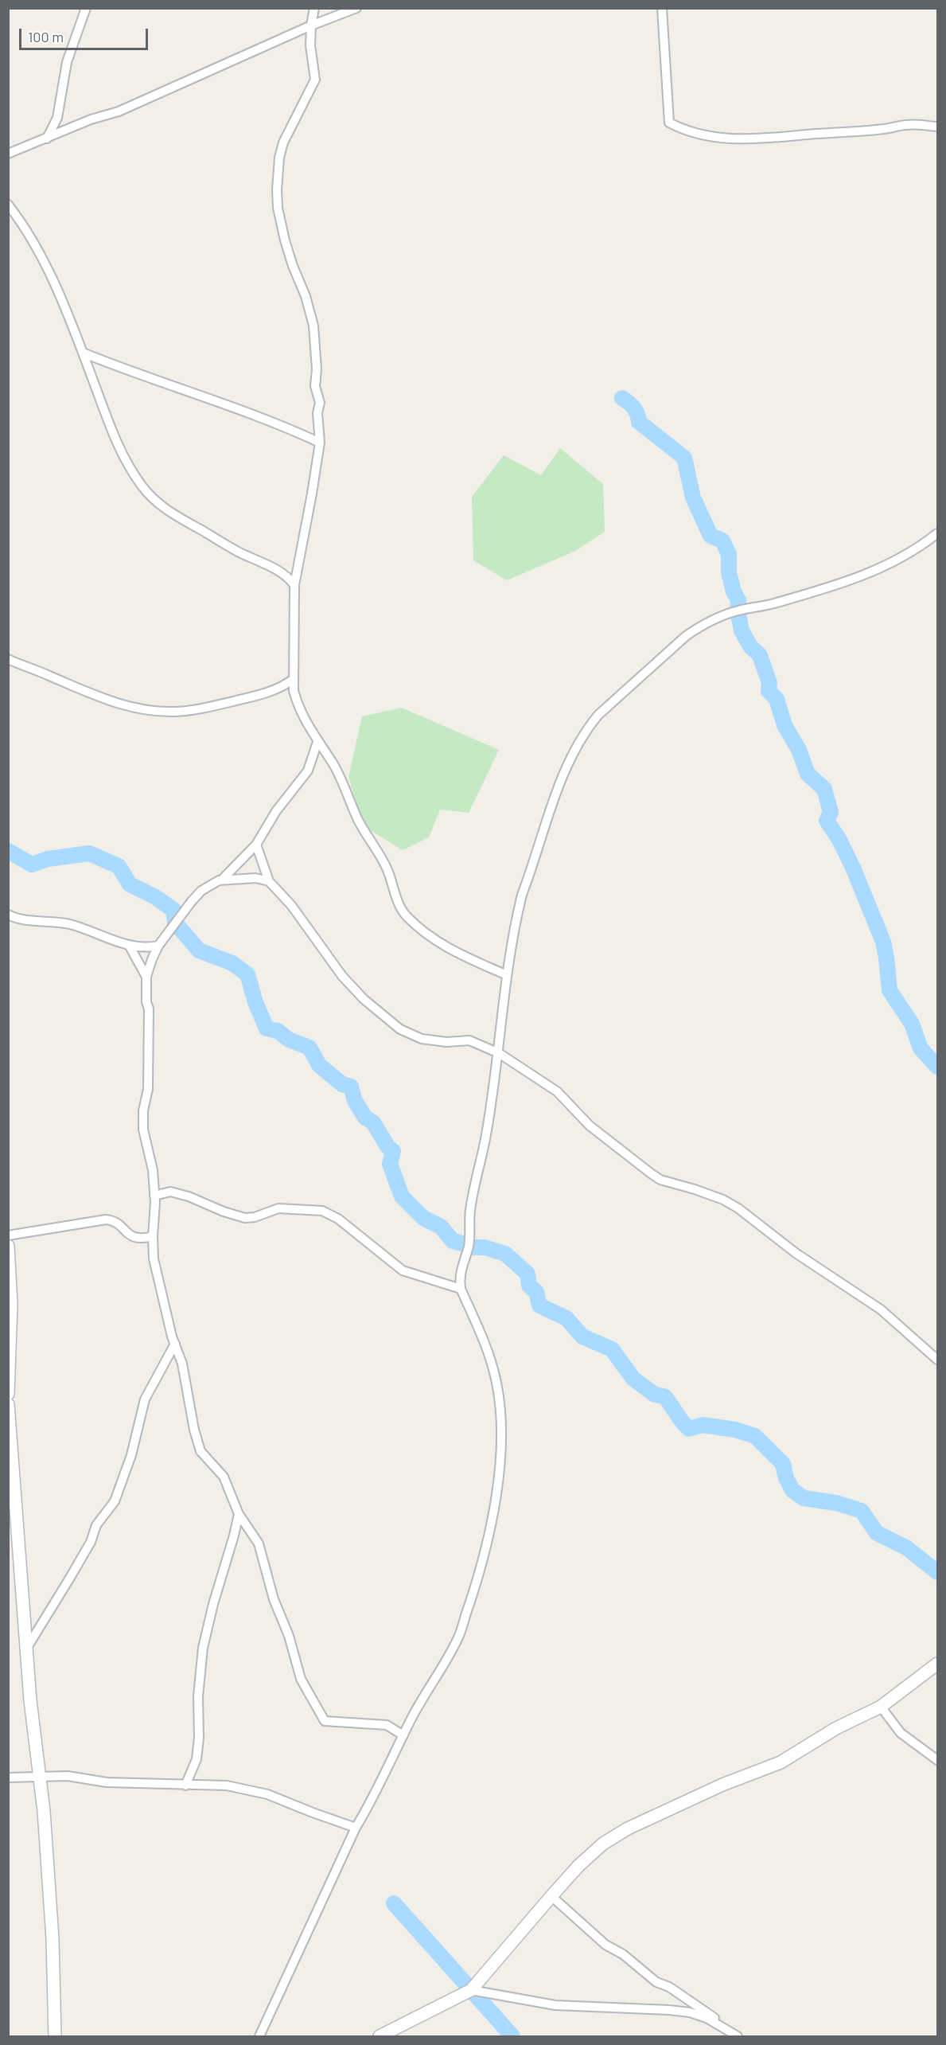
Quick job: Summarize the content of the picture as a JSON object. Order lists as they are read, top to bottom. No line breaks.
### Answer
{"scale_bar":"100 m"}
